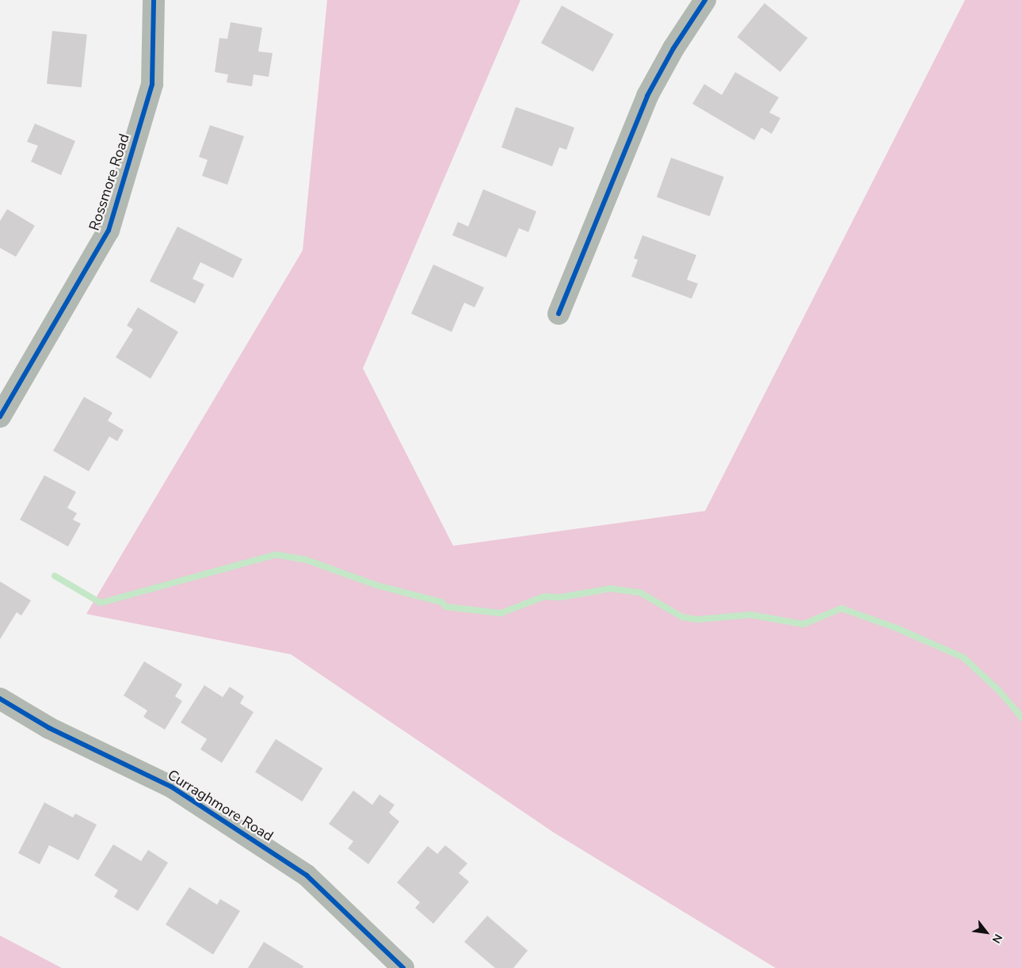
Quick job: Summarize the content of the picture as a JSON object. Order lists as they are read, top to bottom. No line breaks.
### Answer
{"streets":{"street":["Rossmore Road","Curraghmore Road"]},"north":"bottom right"}
